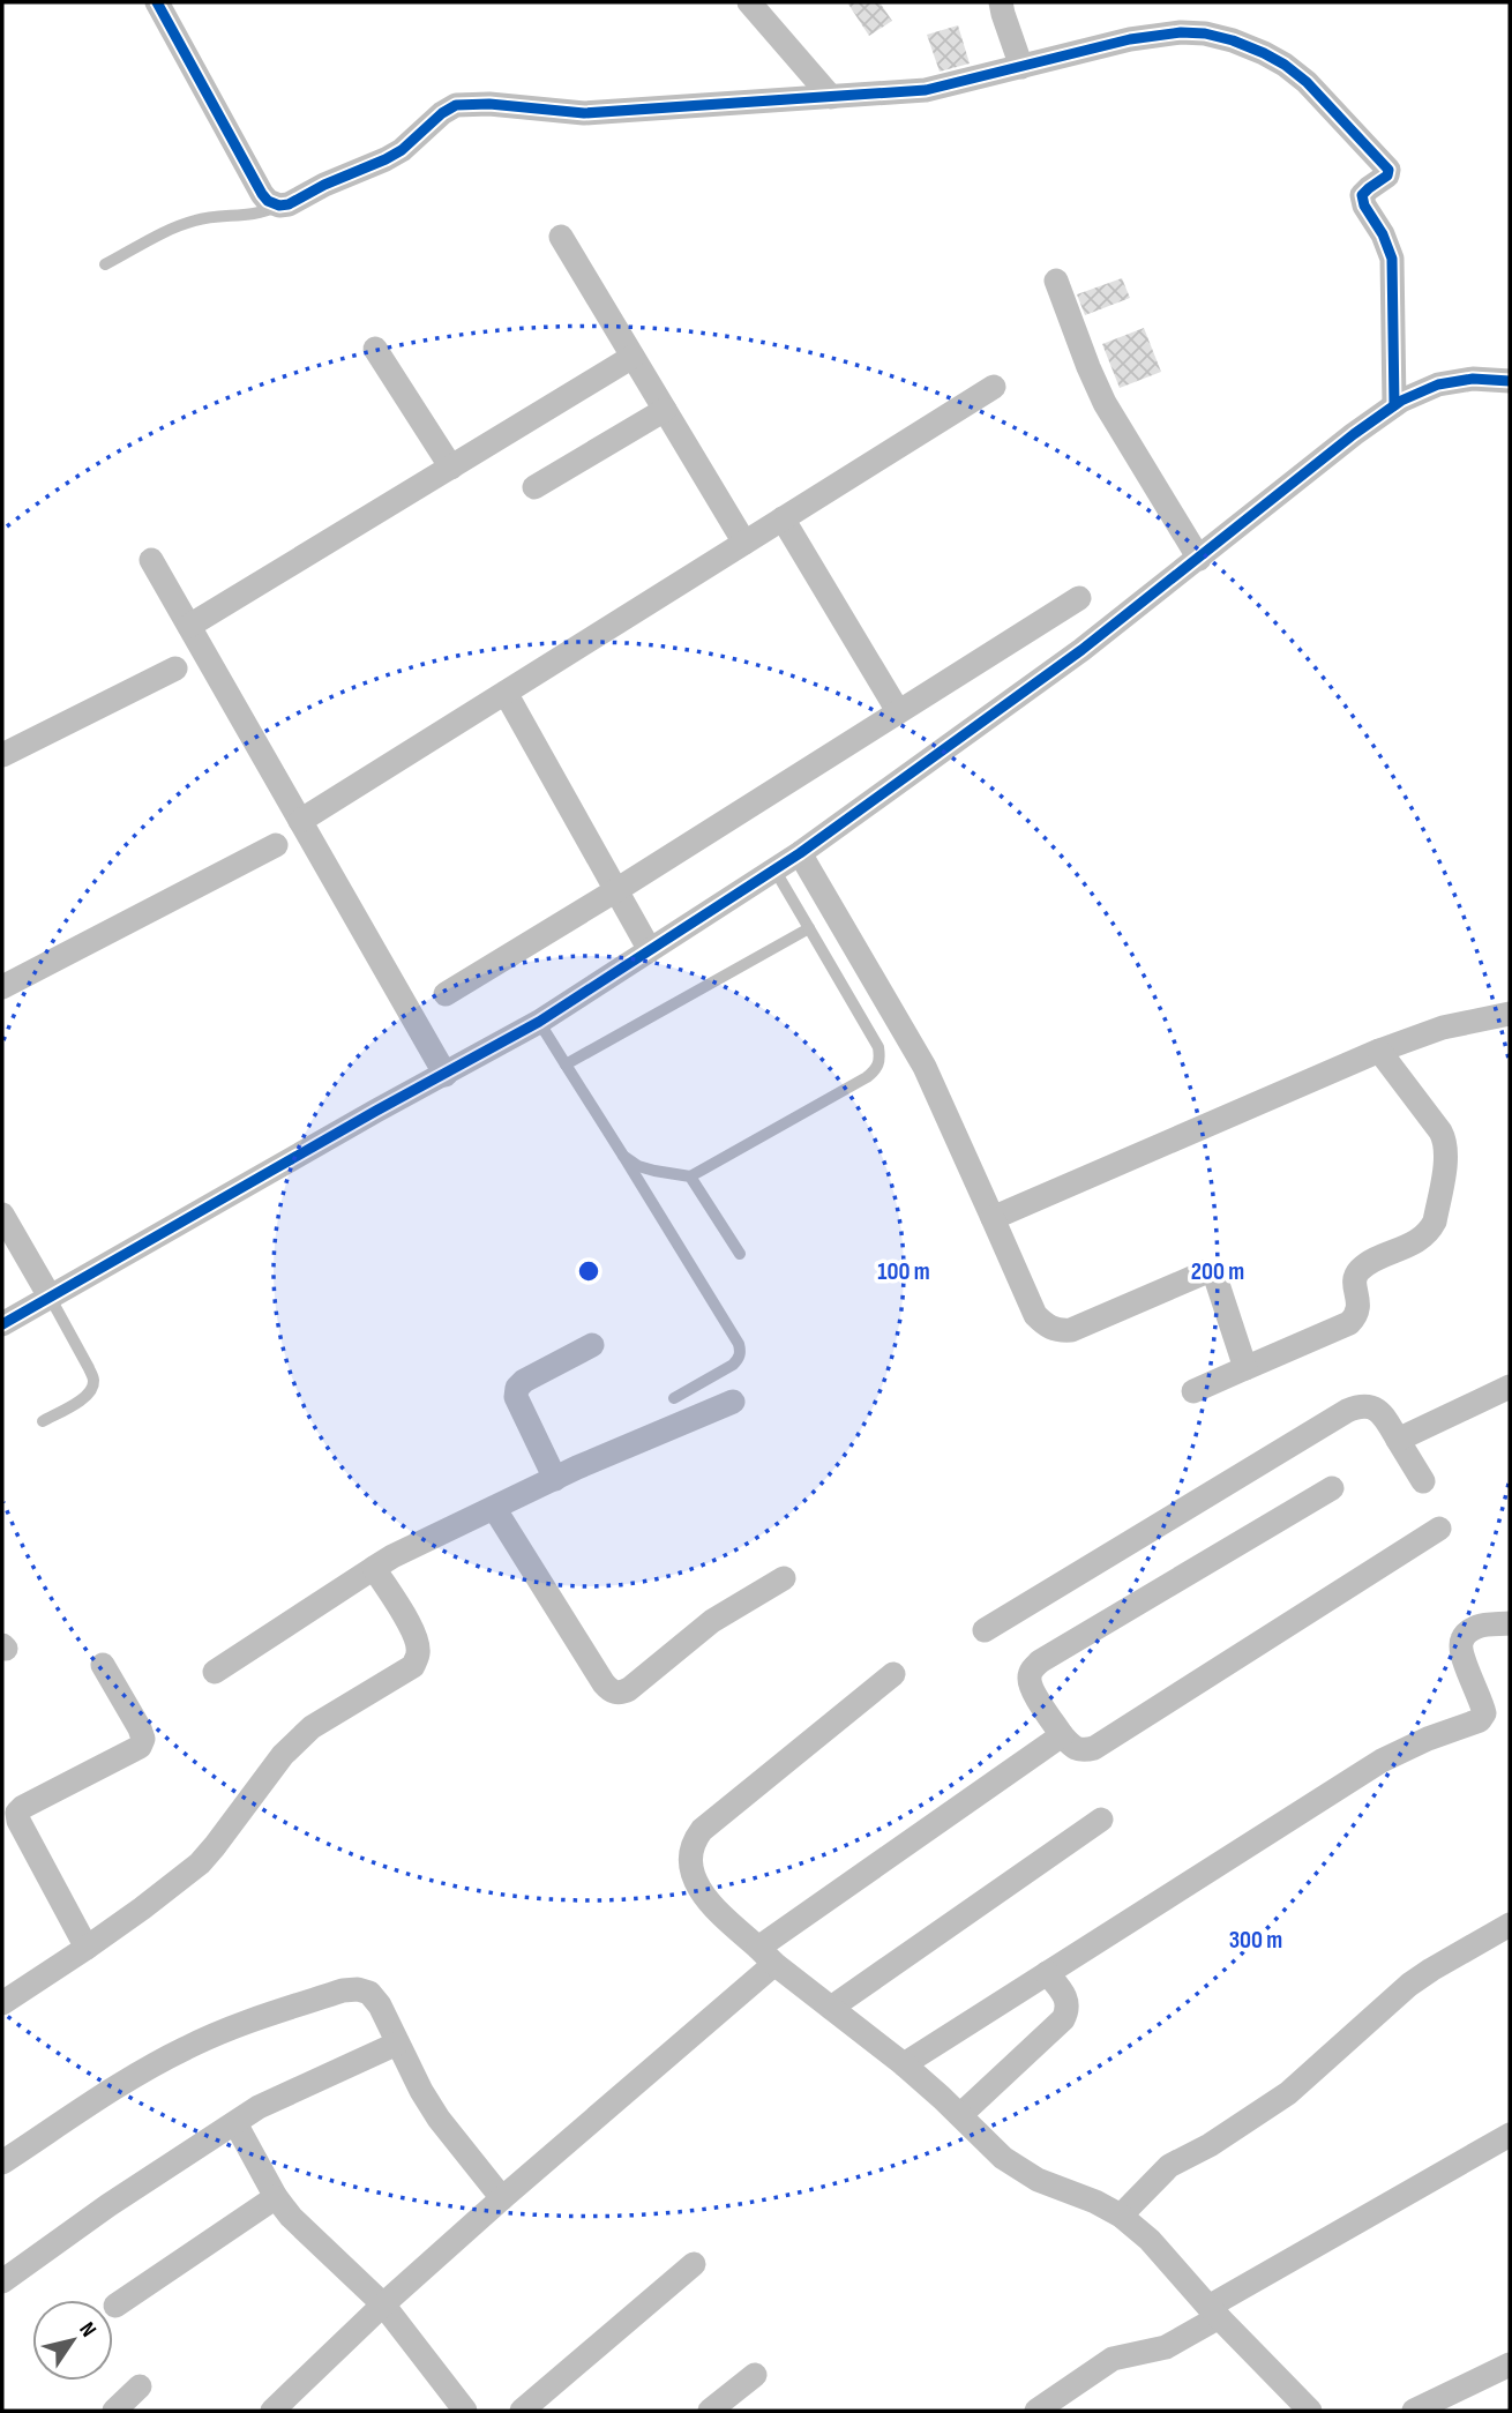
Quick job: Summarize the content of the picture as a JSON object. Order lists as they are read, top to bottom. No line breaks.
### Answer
{"north":"top right","rings":["100 m","200 m","300 m"]}
